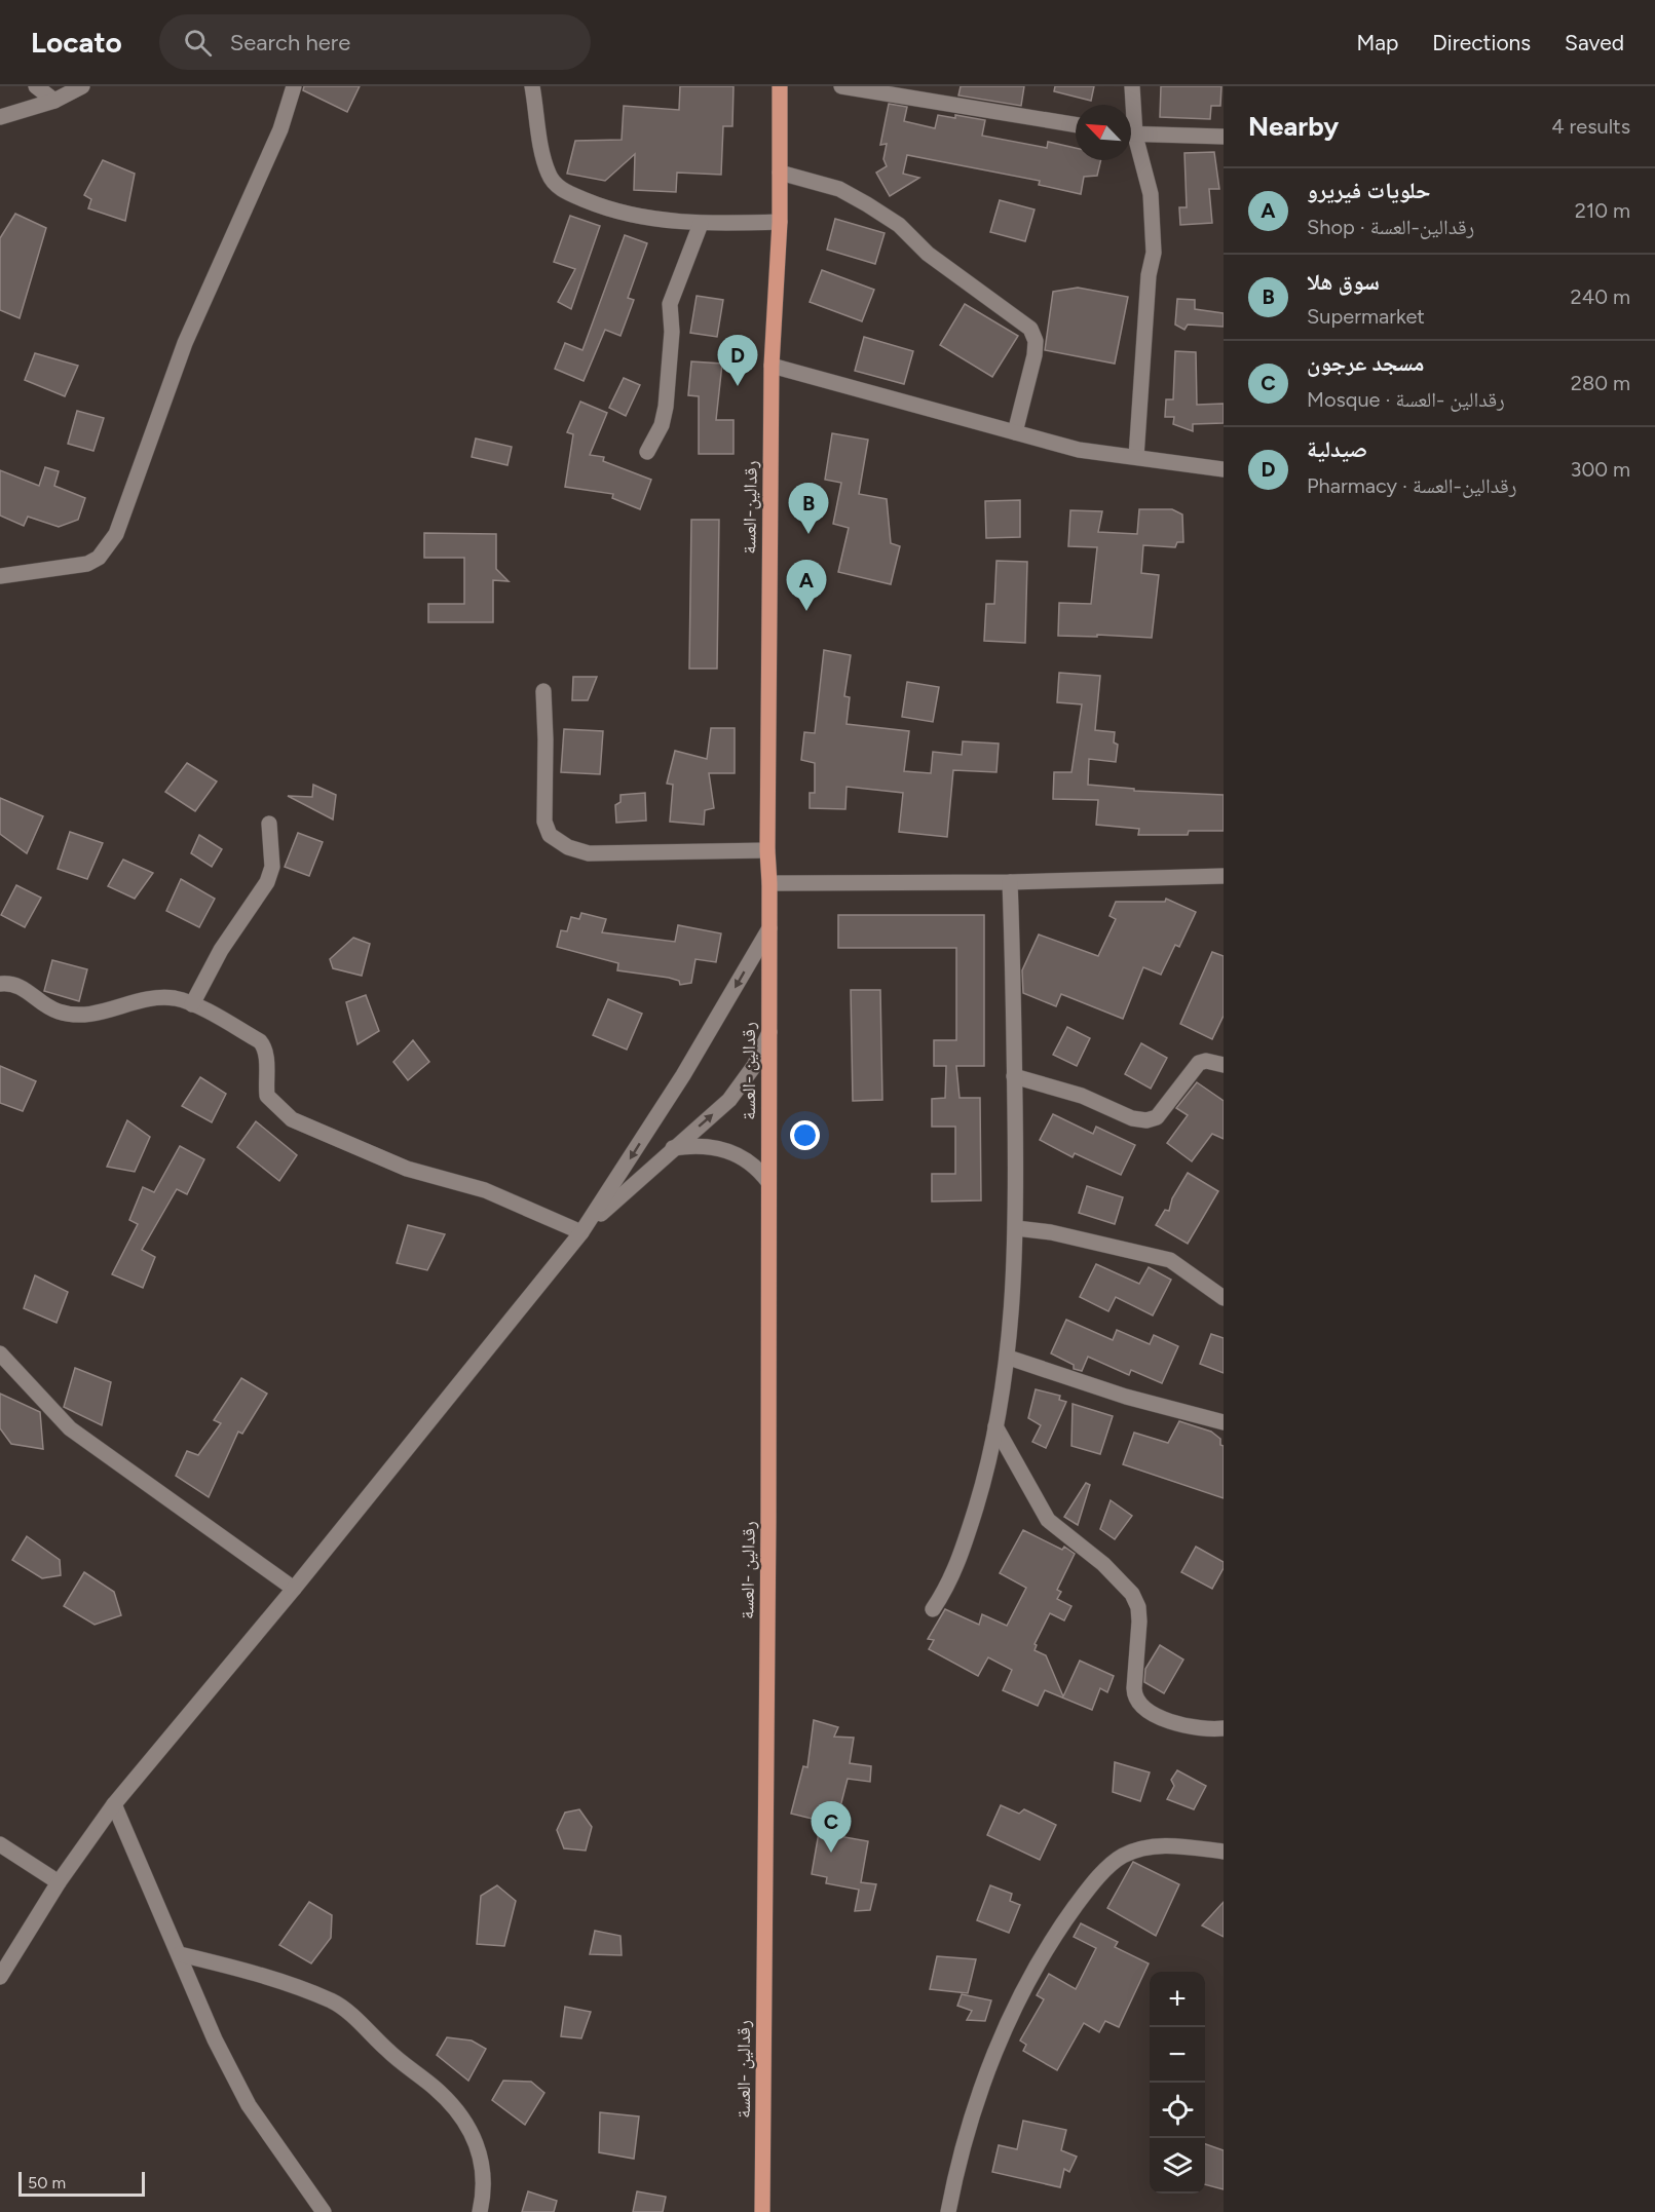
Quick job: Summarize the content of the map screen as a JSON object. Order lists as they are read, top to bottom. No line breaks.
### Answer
{"streets":{"main road":["رقدالين-العسة","رقدالين -العسة"]},"crossings":[["رقدالين-العسة","رقدالين -العسة"]],"scale_bar":"50 m","north":"top left","page":{"header":"Locato","search":"Search here","nav":["Map","Directions","Saved"],"heading":["Nearby","4 results"],"list":[{"mark":"A","name":"حلويات فيريرو","note":"Shop · رقدالين-العسة","value":"210 m"},{"mark":"B","name":"سوق هلا","note":"Supermarket","value":"240 m"},{"mark":"C","name":"مسجد عرجون","note":"Mosque · رقدالين -العسة","value":"280 m"},{"mark":"D","name":"صيدلية","note":"Pharmacy · رقدالين-العسة","value":"300 m"}],"pins":["D","B","A","C"],"map_buttons":["+","−"],"scale":"50 m"}}
